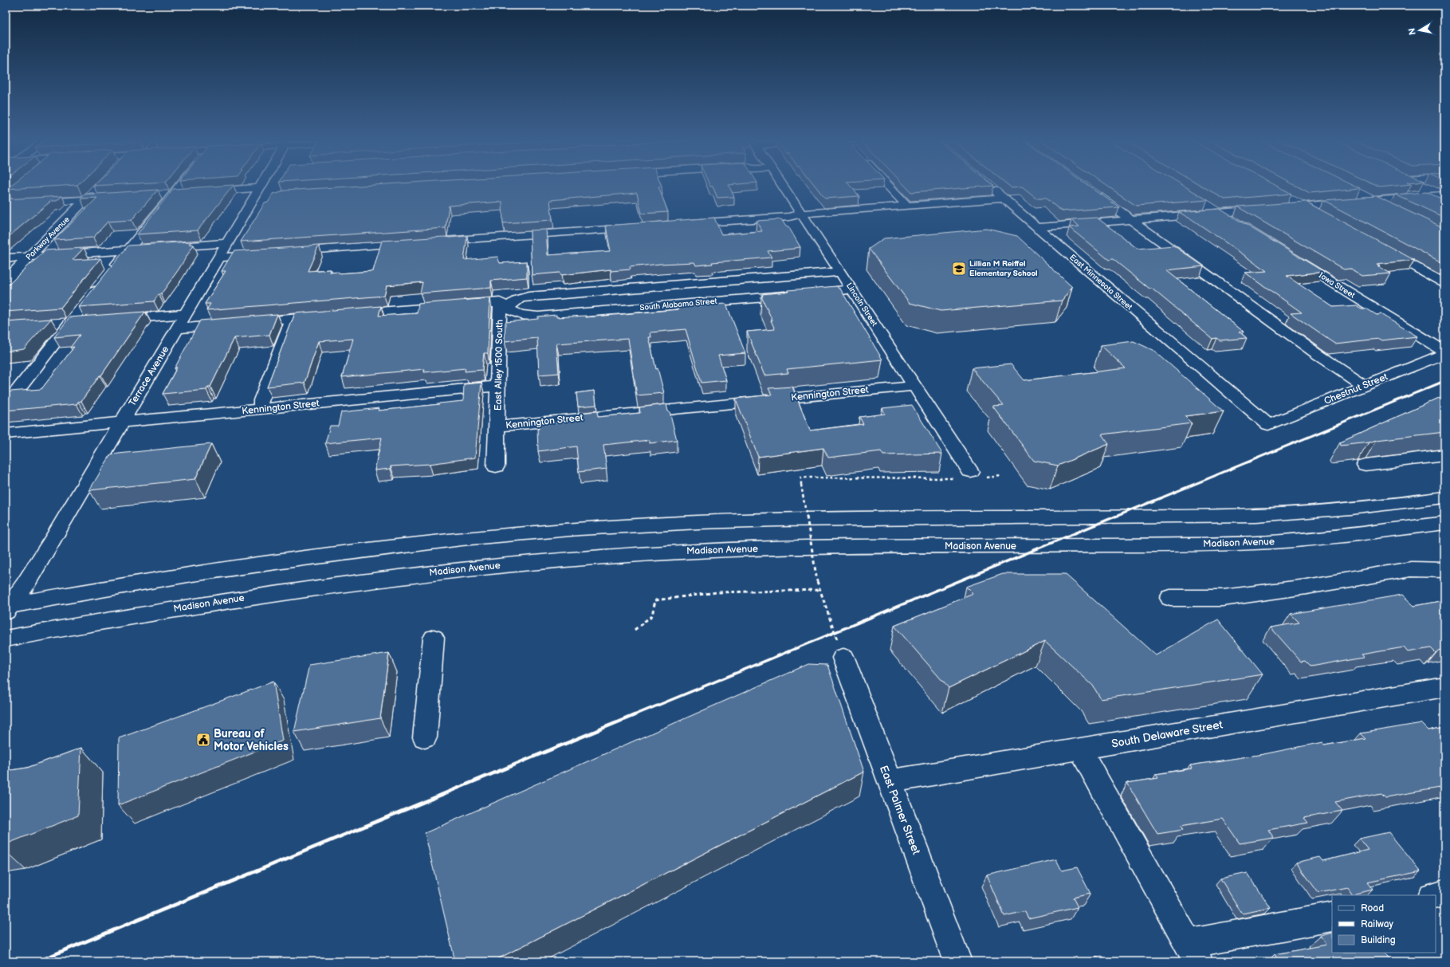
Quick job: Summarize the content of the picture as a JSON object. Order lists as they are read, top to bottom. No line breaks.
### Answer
{"streets":{"street":["Parkway Avenue","East Minnesota Street","Iowa Street","South Alabama Street","Lincoln Street","East Alley 1500 South","Terrace Avenue","Chestnut Street","Kennington Street","Madison Avenue","South Delaware Street","East Palmer Street"]},"crossings":[["East Minnesota Street","Chestnut Street"],["Iowa Street","Chestnut Street"],["South Alabama Street","Lincoln Street"],["South Alabama Street","East Alley 1500 South"],["Lincoln Street","Kennington Street"],["East Alley 1500 South","Kennington Street"],["Terrace Avenue","Kennington Street"],["South Delaware Street","East Palmer Street"]],"places":{"school or university":["Lillian M Reiffel Elementary School"],"public building":["Bureau of Motor Vehicles"]},"legend":["Road","Railway","Building"],"north":"left"}
